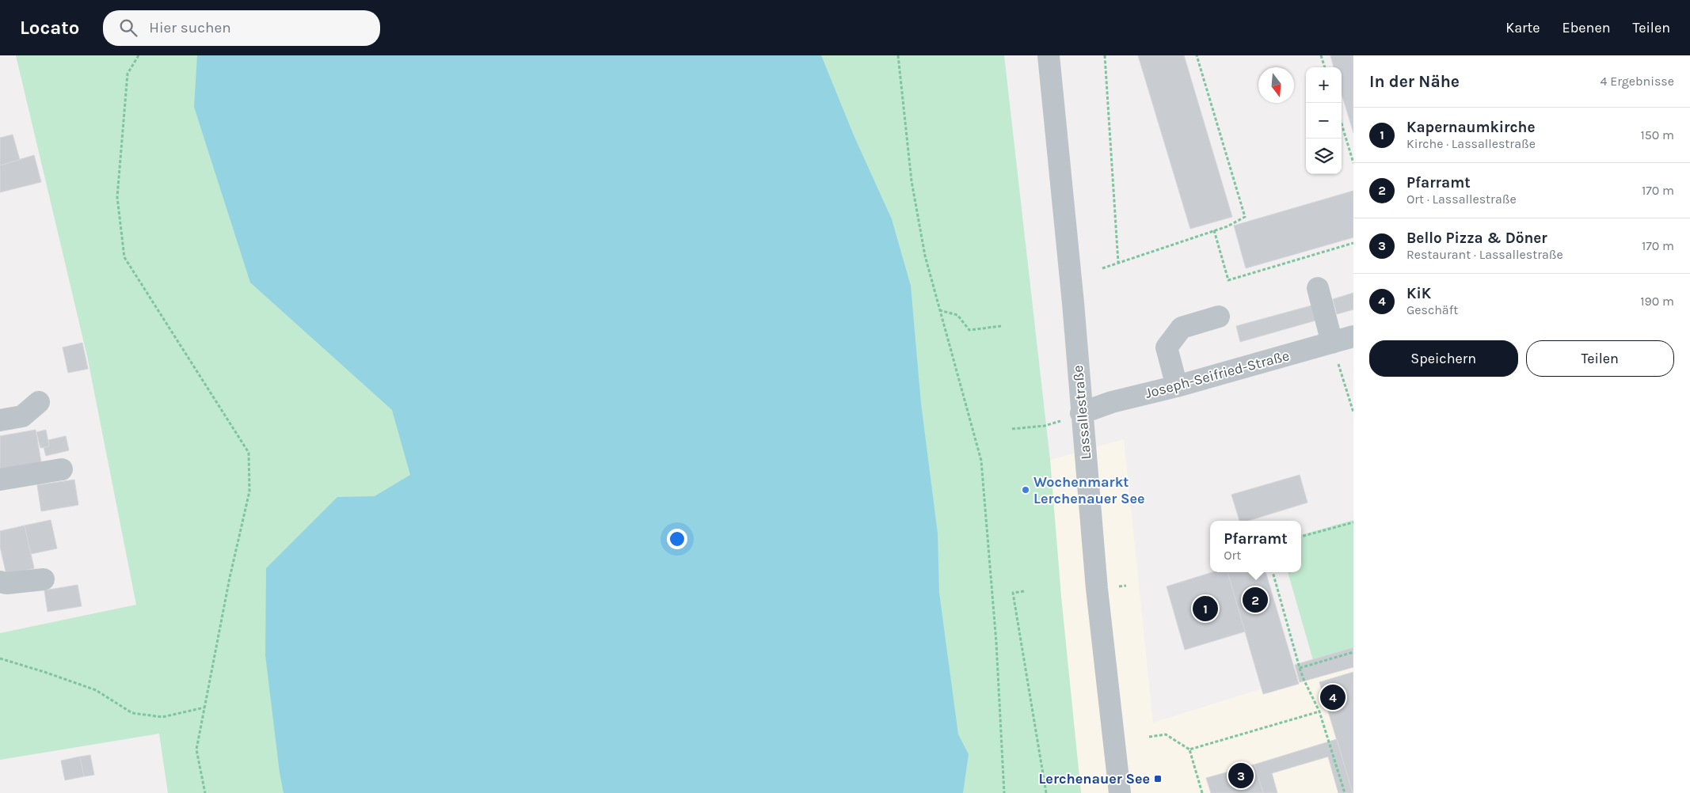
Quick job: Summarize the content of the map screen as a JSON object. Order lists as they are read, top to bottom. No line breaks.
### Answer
{"streets":{"street":["Joseph-Seifried-Straße","Lassallestraße"]},"crossings":[["Joseph-Seifried-Straße","Lassallestraße"]],"places":{"other":["Wochenmarkt Lerchenauer See"],"transit":["Lerchenauer See"]},"north":"bottom","page":{"header":"Locato","search":"Hier suchen","nav":["Karte","Ebenen","Teilen"],"heading":["In der Nähe","4 Ergebnisse"],"map_buttons":["+","−"],"list":[{"mark":"1","name":"Kapernaumkirche","note":"Kirche · Lassallestraße","value":"150 m"},{"mark":"2","name":"Pfarramt","note":"Ort · Lassallestraße","value":"170 m"},{"mark":"3","name":"Bello Pizza & Döner","note":"Restaurant · Lassallestraße","value":"170 m"},{"mark":"4","name":"KiK","note":"Geschäft","value":"190 m"}],"buttons":["Speichern","Teilen"],"popup":["Pfarramt","Ort"],"pins":["2","1","4","3"]}}
